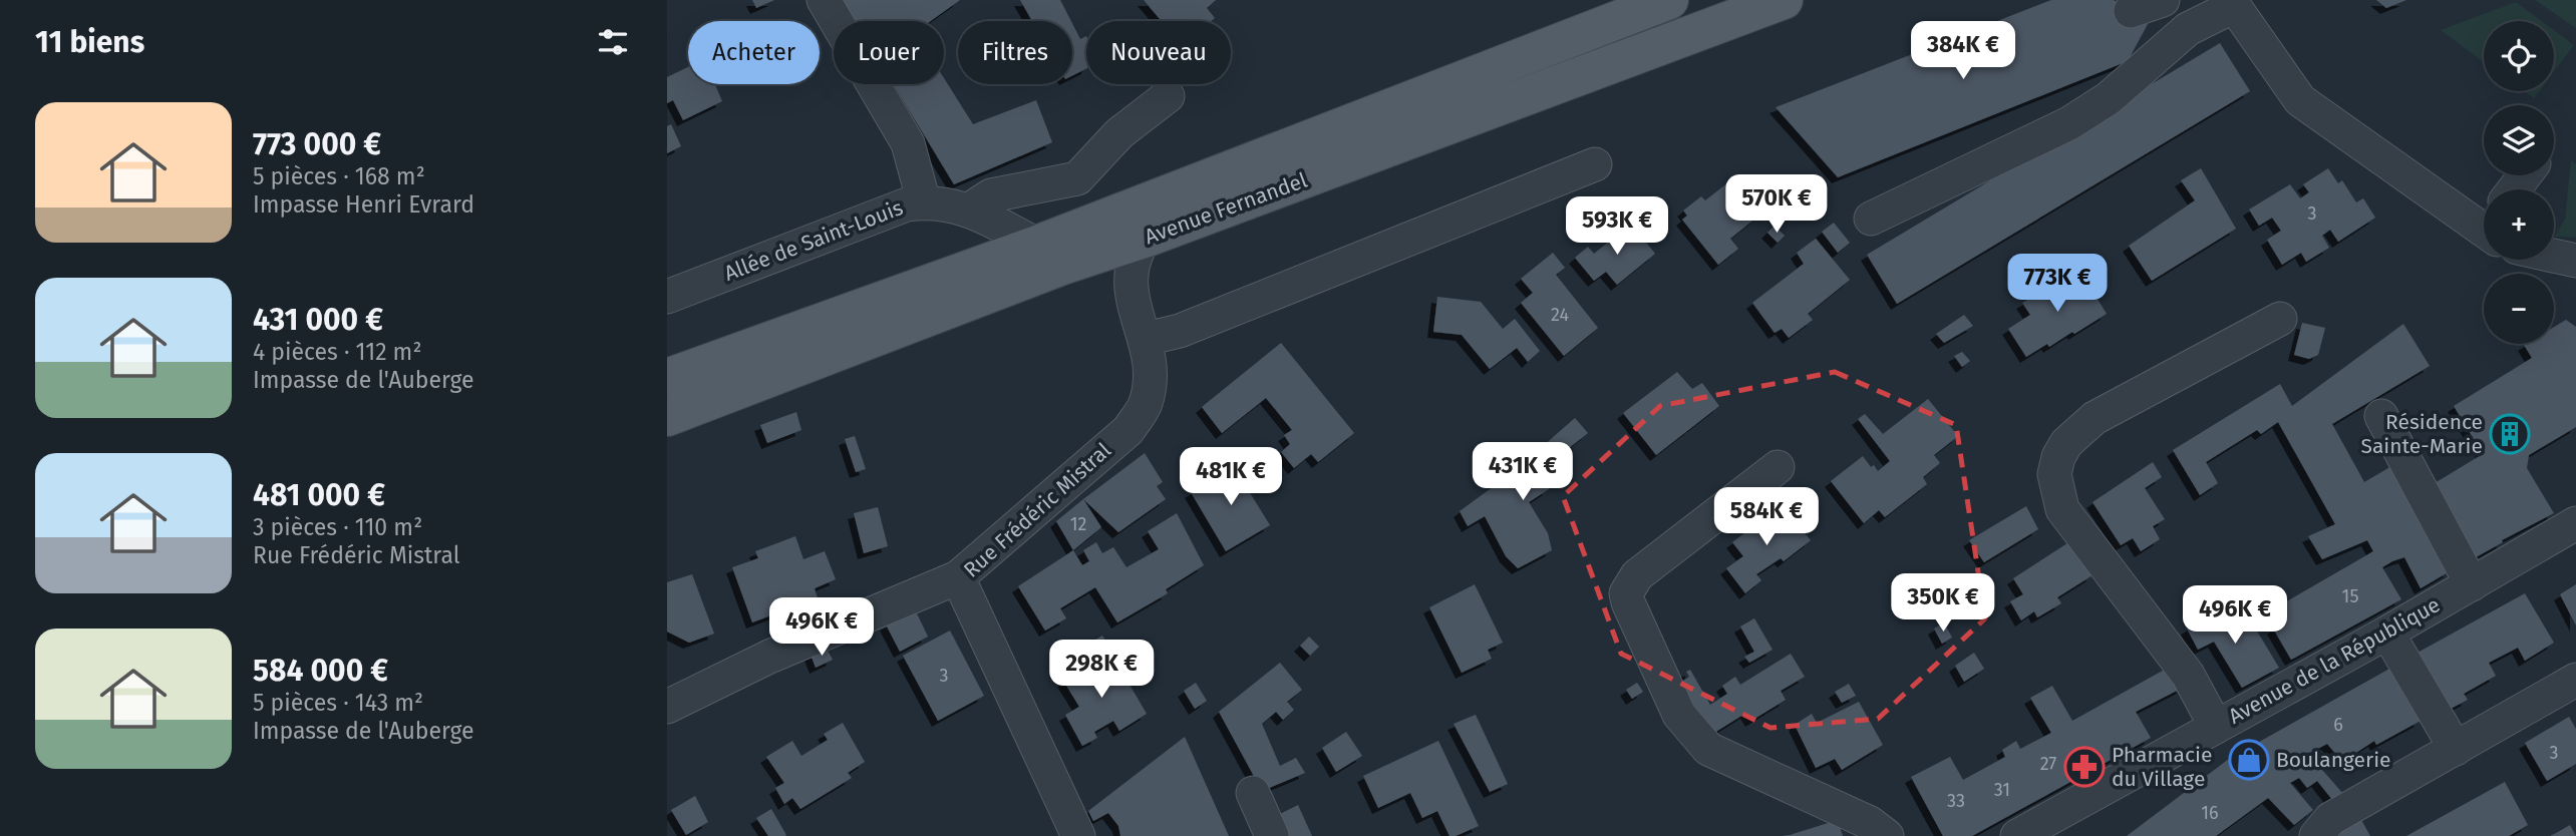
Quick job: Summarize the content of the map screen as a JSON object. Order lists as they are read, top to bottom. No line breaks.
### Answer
{"streets":{"main road":["Avenue Fernandel"],"street":["Allée de Saint-Louis","Rue Frédéric Mistral","Avenue de la République"]},"crossings":[["Avenue Fernandel","Allée de Saint-Louis"],["Avenue Fernandel","Rue Frédéric Mistral"]],"places":{"building":["Résidence Sainte-Marie"],"shop":["Boulangerie"],"pharmacy":["Pharmacie du Village"]},"house_numbers":["3","24","12","15","3","6","3","27","31","33","16"],"page":{"heading":"11 biens","map_buttons":["+","−"],"price":["384K €","570K €","593K €","773K €","431K €","481K €","584K €","350K €","496K €","496K €","298K €"],"chip":["Acheter","Louer","Filtres","Nouveau"],"list":[{"name":"773 000 €","note":"5 pièces · 168 m² · Impasse Henri Evrard"},{"name":"431 000 €","note":"4 pièces · 112 m² · Impasse de l'Auberge"},{"name":"481 000 €","note":"3 pièces · 110 m² · Rue Frédéric Mistral"},{"name":"584 000 €","note":"5 pièces · 143 m² · Impasse de l'Auberge"}]}}
